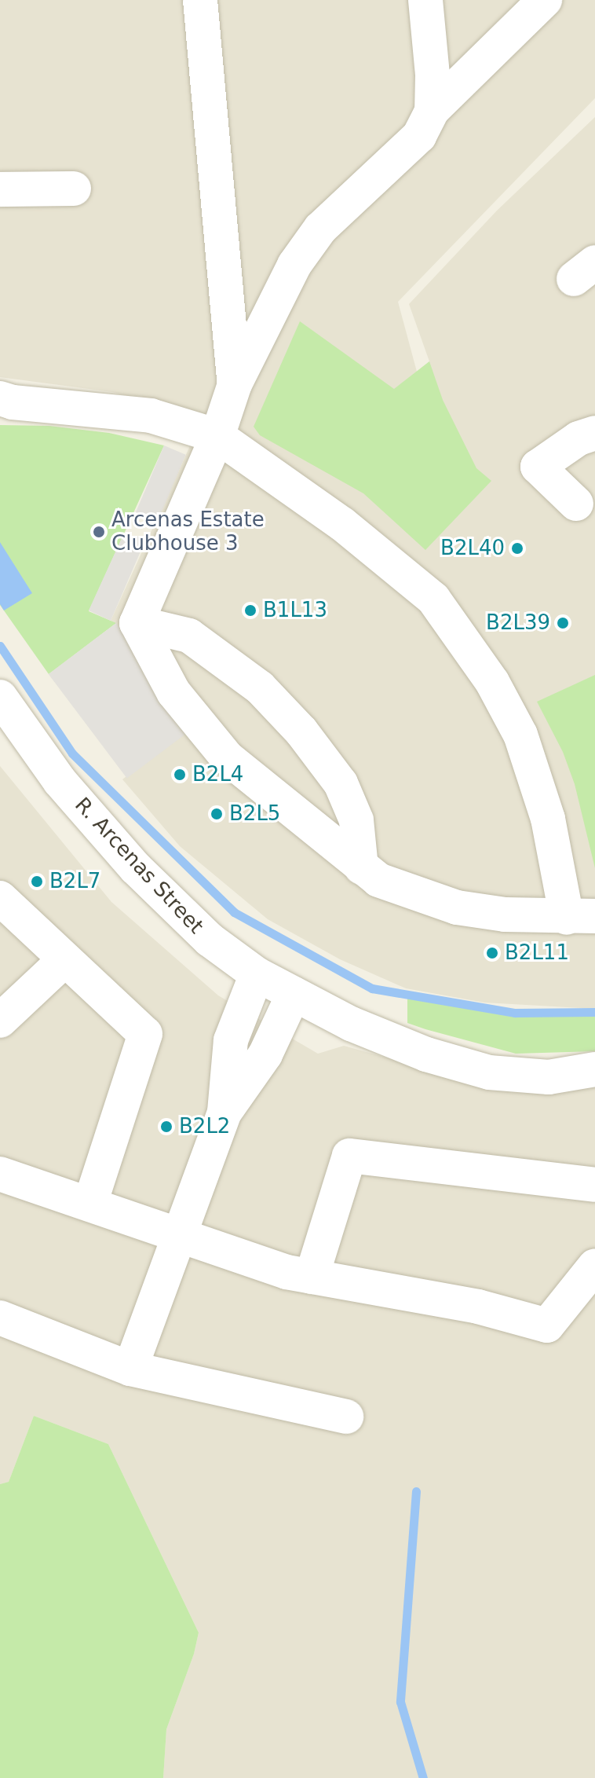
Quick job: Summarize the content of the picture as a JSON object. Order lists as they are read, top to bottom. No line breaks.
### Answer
{"streets":{"street":["R. Arcenas Street"]},"places":["Arcenas Estate Clubhouse 3","B2L40","B1L13","B2L39","B2L4","B2L5","B2L7","B2L11","B2L2"]}
